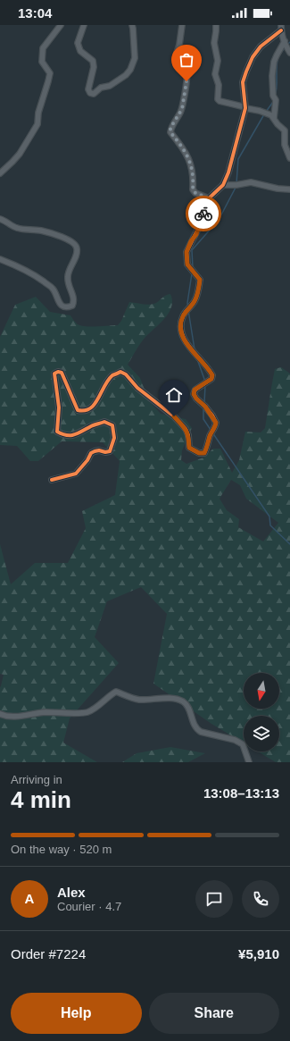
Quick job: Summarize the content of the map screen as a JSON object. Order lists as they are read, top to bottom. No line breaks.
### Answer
{"north":"bottom","page":{"status":"13:04","heading":["4 min","Arriving in","13:08–13:13"],"panel":["Alex","Courier · 4.7","Order #7224","¥5,910"],"bar":"On the way · 520 m","round":"A","buttons":["Help","Share"]}}
